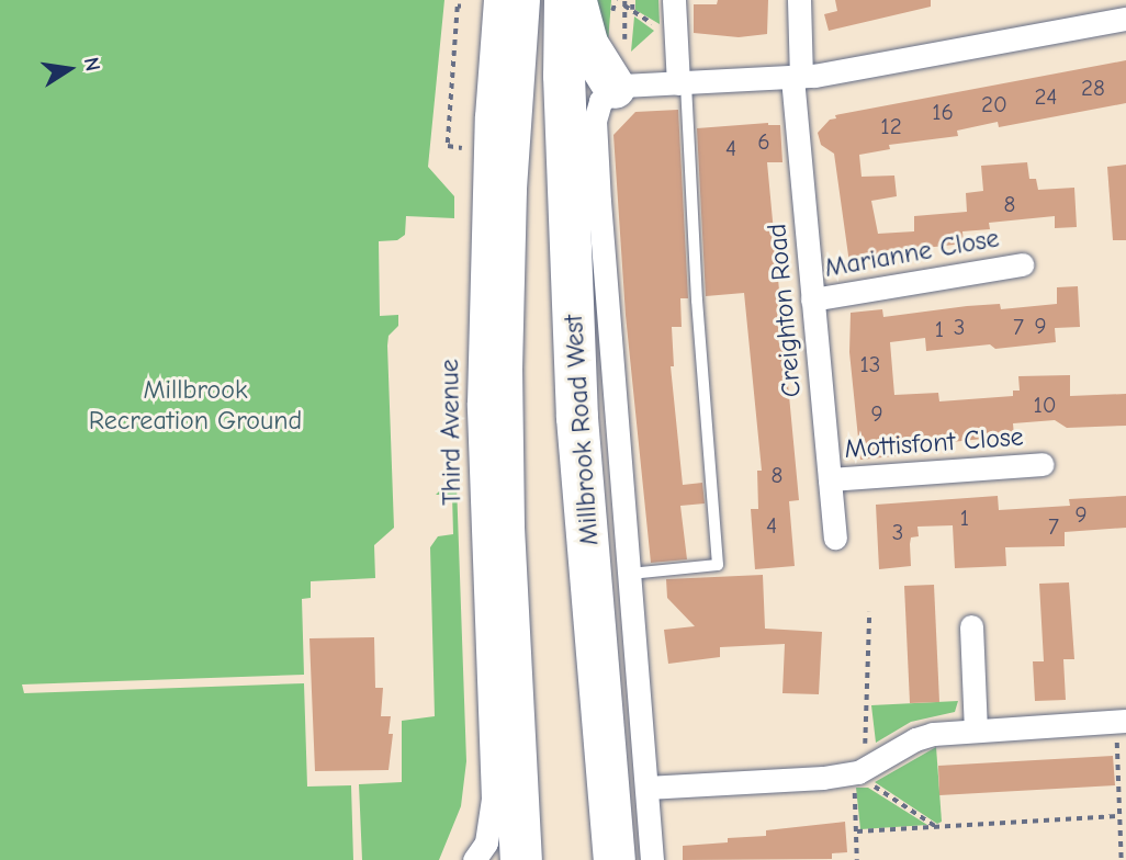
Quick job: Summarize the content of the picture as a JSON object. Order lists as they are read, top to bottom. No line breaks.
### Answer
{"streets":{"highway":["Millbrook Road West"],"street":["Marianne Close","Creighton Road","Third Avenue","Mottisfont Close"]},"crossings":[["Marianne Close","Creighton Road"],["Creighton Road","Mottisfont Close"]],"parks":["Millbrook Recreation Ground"],"house_numbers":["28","24","20","16","12","6","4","8","9","3","7","1","13","10","9","8","9","1","4","7","3"],"north":"right"}
